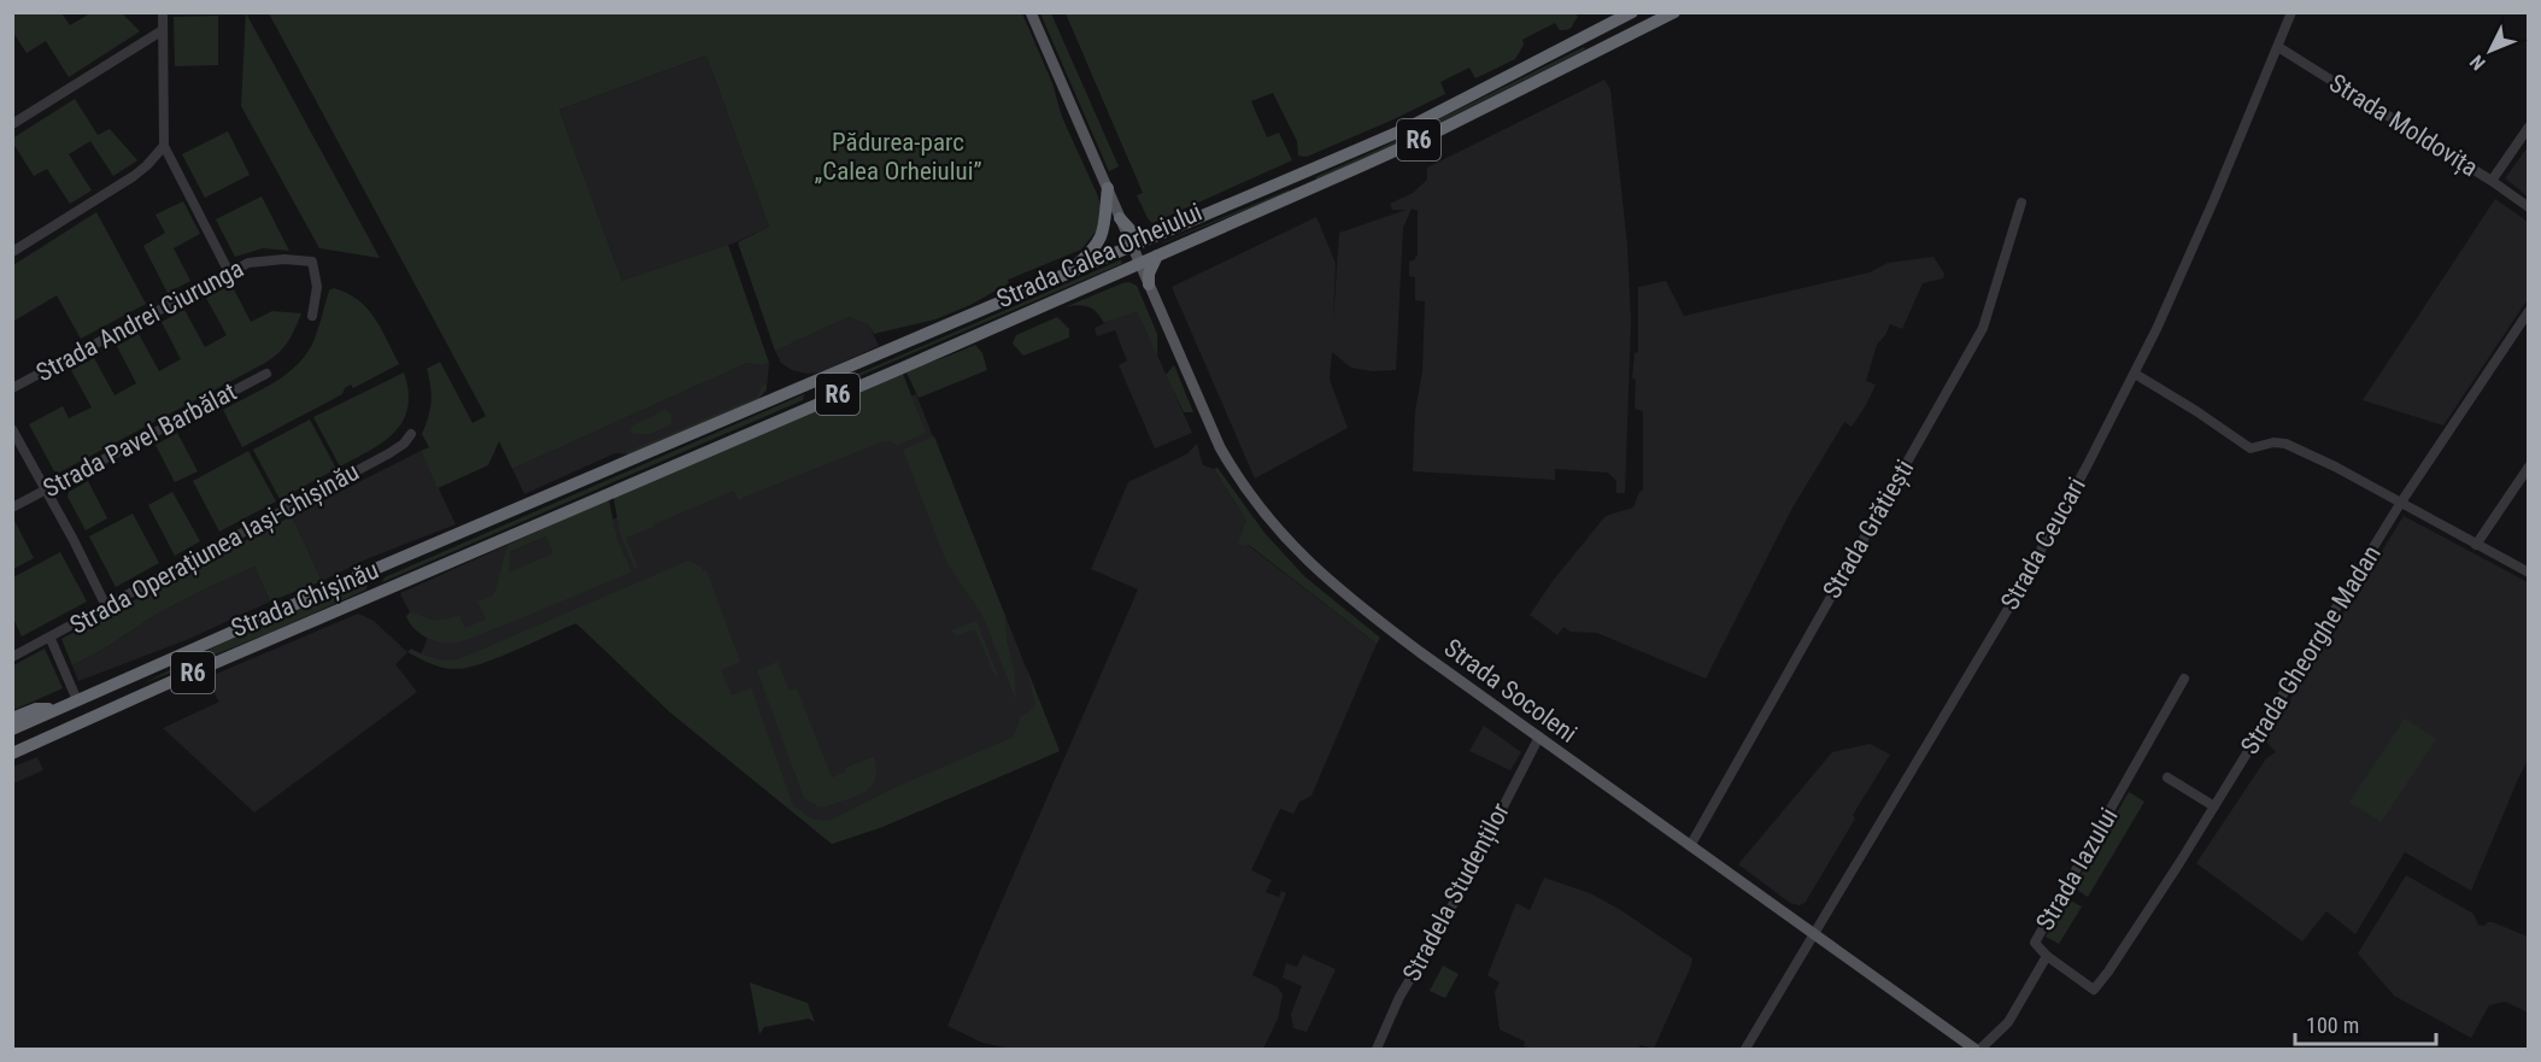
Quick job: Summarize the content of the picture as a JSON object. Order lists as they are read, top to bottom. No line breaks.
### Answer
{"streets":{"highway":["R6","Strada Calea Orheiului","Strada Chișinău"],"main road":["Strada Socoleni"],"street":["Strada Moldovița","Strada Andrei Ciurunga","Strada Pavel Barbălat","Strada Grătiești","Strada Ceucari","Strada Operațiunea Iași-Chișinău","Strada Gheorghe Madan","Strada Iazului","Stradela Studenților"]},"crossings":[["Strada Moldovița","Strada Ceucari"],["Strada Calea Orheiului","Strada Chișinău"],["Strada Calea Orheiului","Strada Socoleni"],["Strada Grătiești","Strada Socoleni"],["Strada Ceucari","Strada Socoleni"],["Strada Gheorghe Madan","Strada Iazului"],["Strada Socoleni","Stradela Studenților"]],"parks":["Pădurea-parc „Calea Orheiului”"],"scale_bar":"100 m","north":"bottom left"}
